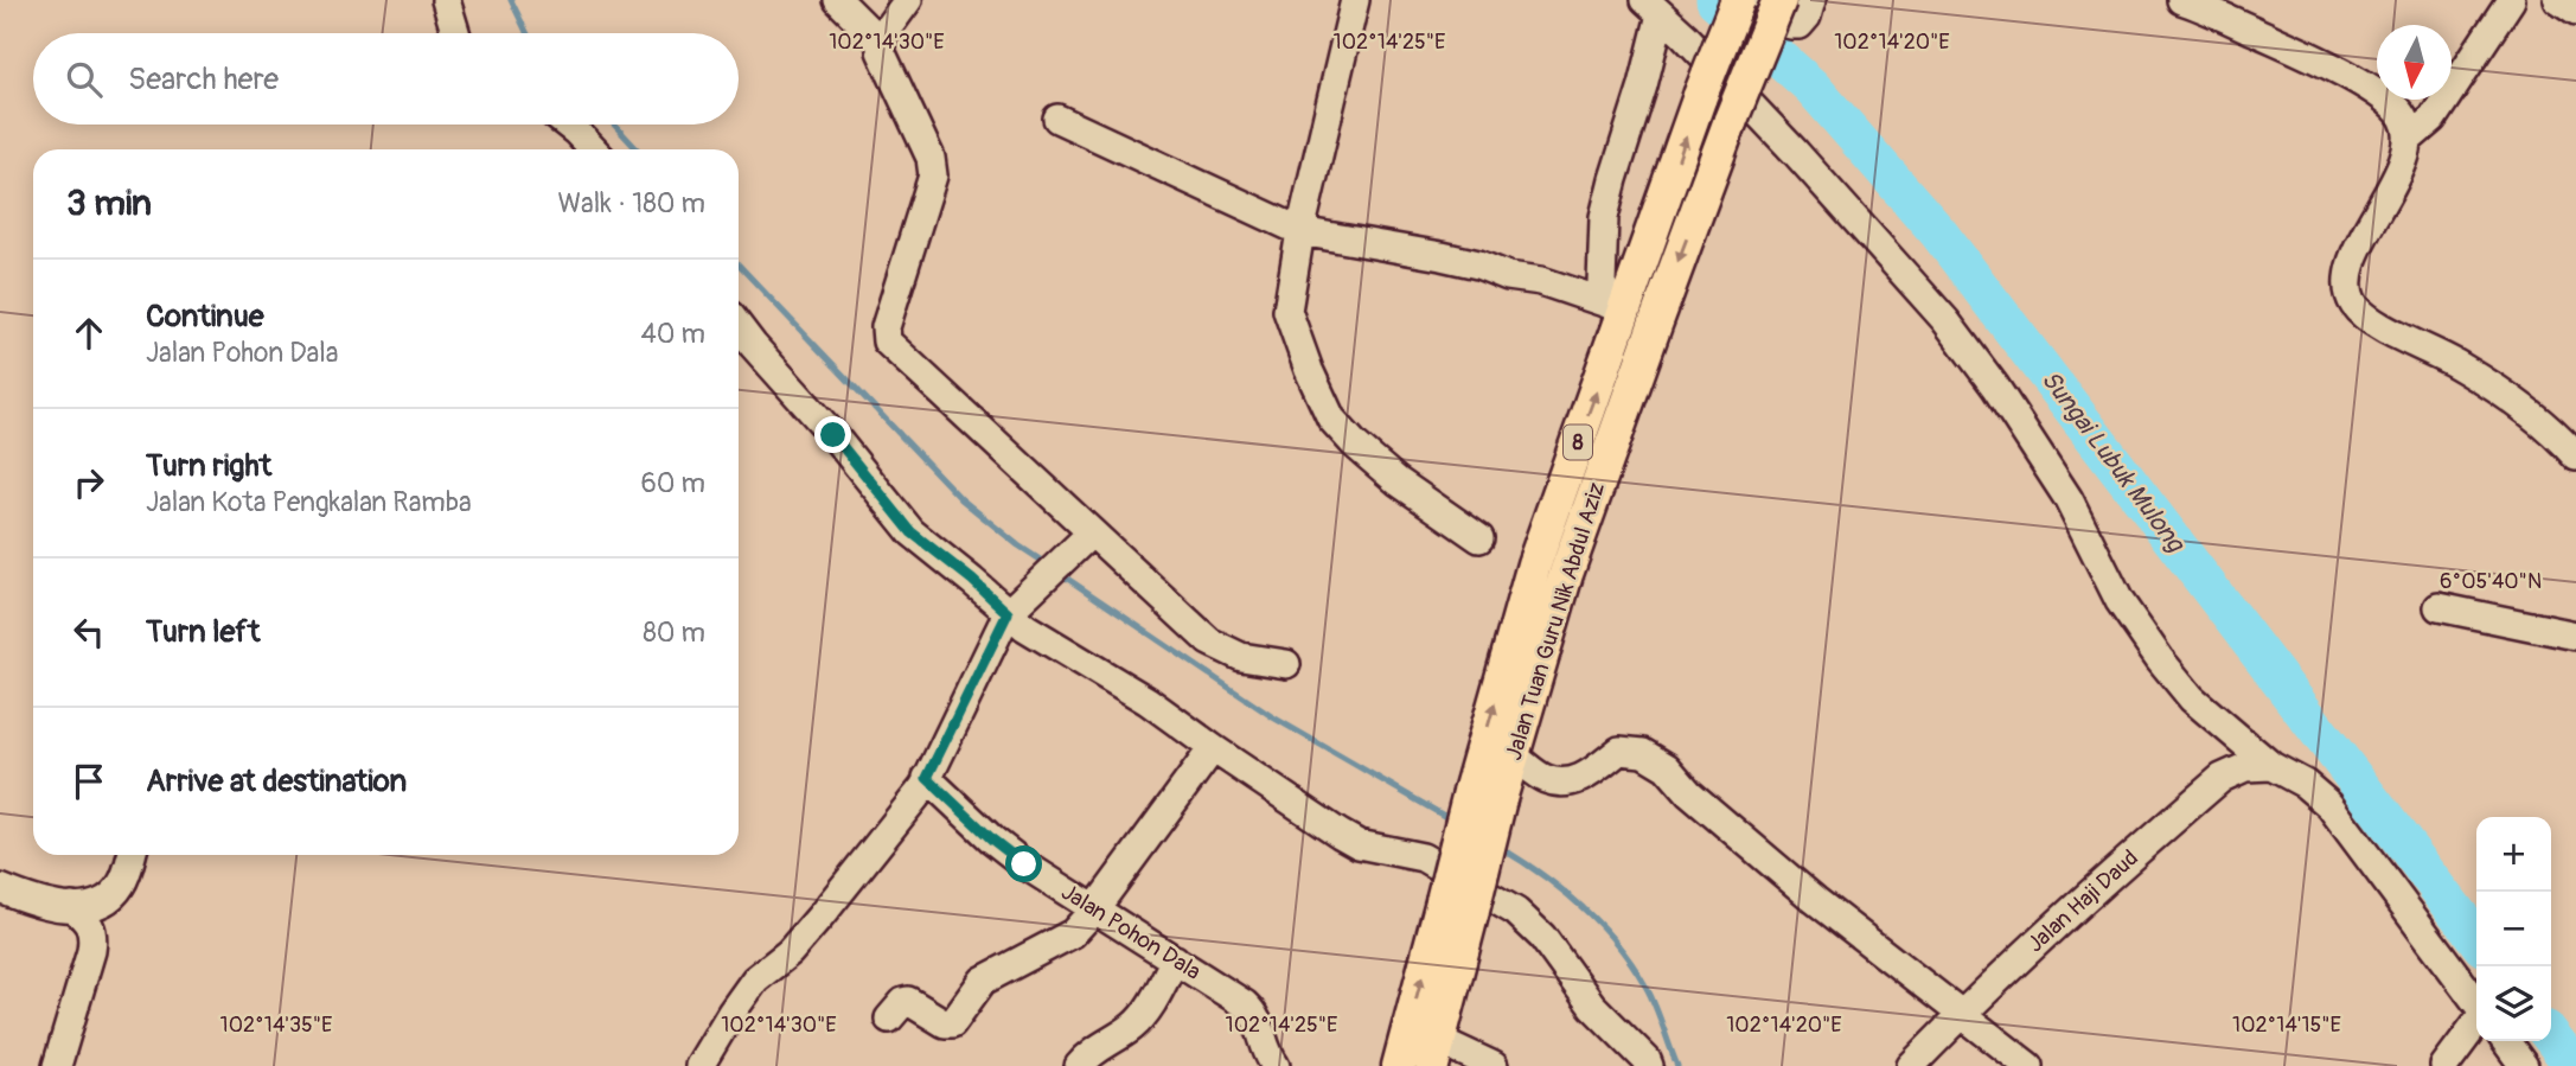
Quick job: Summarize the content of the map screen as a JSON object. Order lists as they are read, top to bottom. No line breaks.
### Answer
{"streets":{"main road":["8","Jalan Tuan Guru Nik Abdul Aziz"],"street":["Jalan Haji Daud","Jalan Pohon Dala"]},"water":["Sungai Lubuk Mulong"],"north":"bottom","page":{"search":"Search here","heading":["3 min","Walk · 180 m"],"list":[["Continue","Jalan Pohon Dala","40 m"],["Turn right","Jalan Kota Pengkalan Ramba","60 m"],["Turn left","80 m"],"Arrive at destination"],"map_buttons":["+","−"]},"coordinates":["102°14'30\"E","102°14'25\"E","102°14'20\"E","6°05'40\"N","102°14'35\"E","102°14'15\"E"]}
